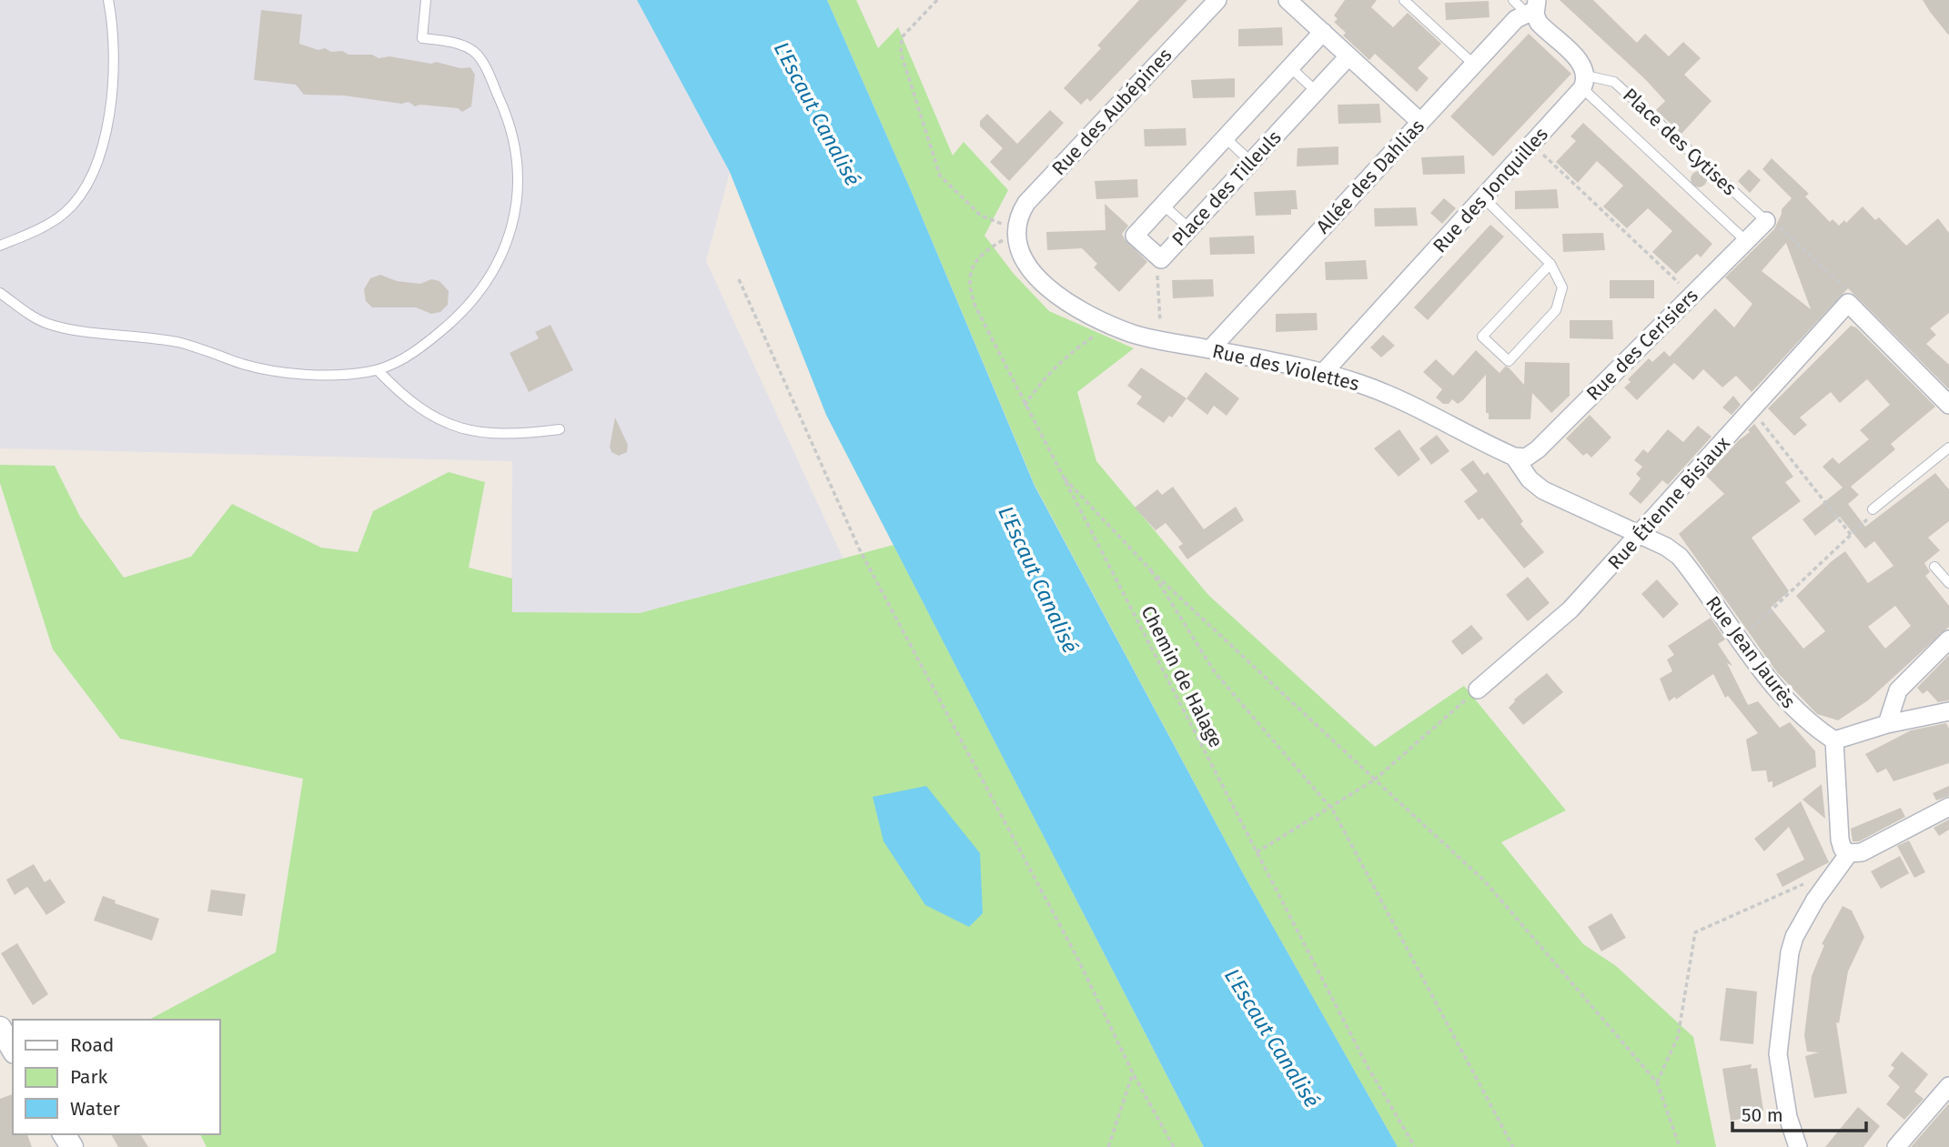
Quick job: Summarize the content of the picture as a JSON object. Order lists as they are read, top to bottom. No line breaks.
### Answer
{"streets":{"street":["Rue des Aubépines","Allée des Dahlias","Place des Tilleuls","Rue des Jonquilles","Rue des Cerisiers","Rue des Violettes","Rue Étienne Bisiaux","Rue Jean Jaurès"],"lane":["Place des Cytises"],"path":["Chemin de Halage"]},"crossings":[["Rue des Aubépines","Rue des Violettes"],["Rue des Aubépines","Chemin de Halage"],["Place des Cytises","Rue des Jonquilles"],["Place des Cytises","Rue des Cerisiers"],["Allée des Dahlias","Rue des Violettes"],["Rue des Jonquilles","Rue des Violettes"],["Rue des Cerisiers","Rue des Violettes"],["Rue des Violettes","Rue Étienne Bisiaux"],["Rue des Violettes","Rue Jean Jaurès"],["Rue des Violettes","Chemin de Halage"],["Rue Étienne Bisiaux","Rue Jean Jaurès"]],"water":["L'Escaut Canalisé"],"legend":["Road","Park","Water"],"scale_bar":"50 m"}
